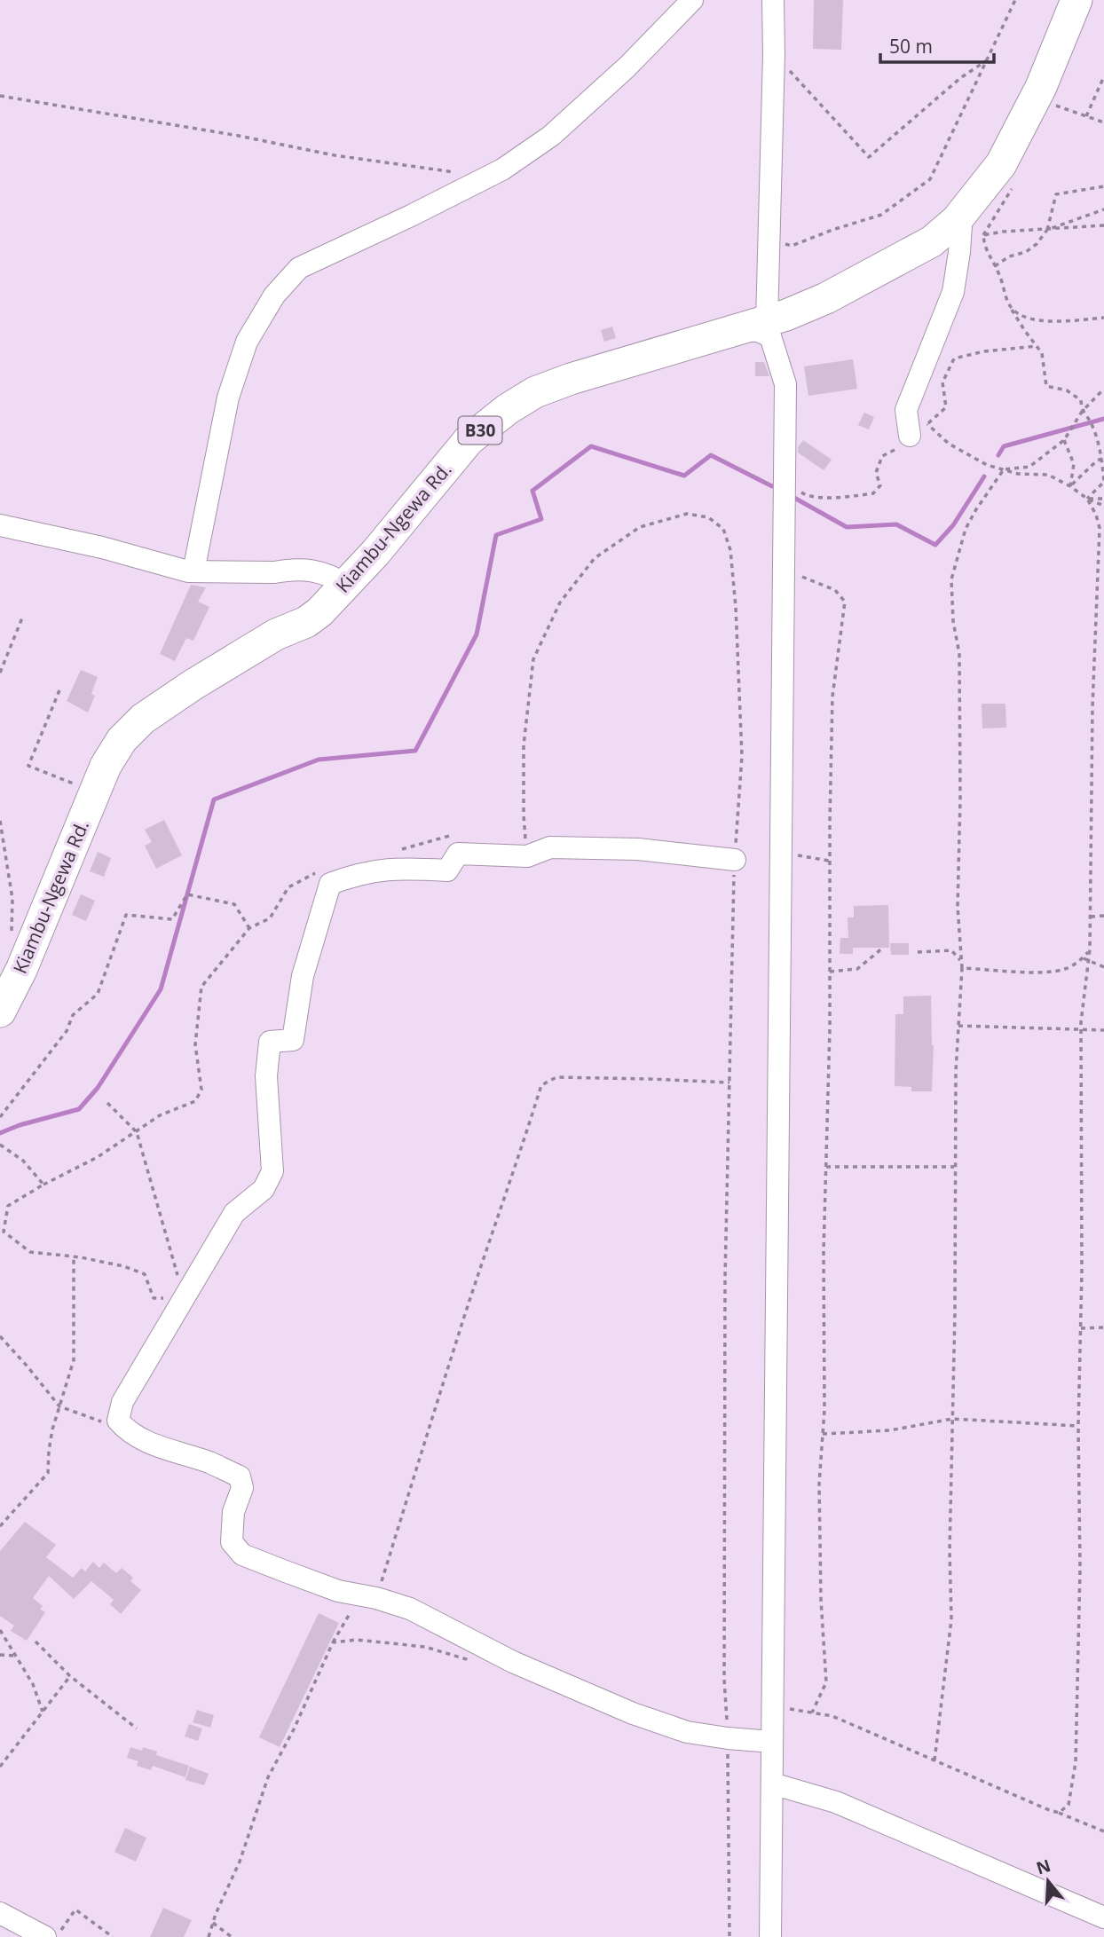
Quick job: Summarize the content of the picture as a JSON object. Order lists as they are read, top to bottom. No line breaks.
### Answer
{"streets":{"highway":["B30","Kiambu-Ngewa Rd."]},"scale_bar":"50 m","north":"top"}
